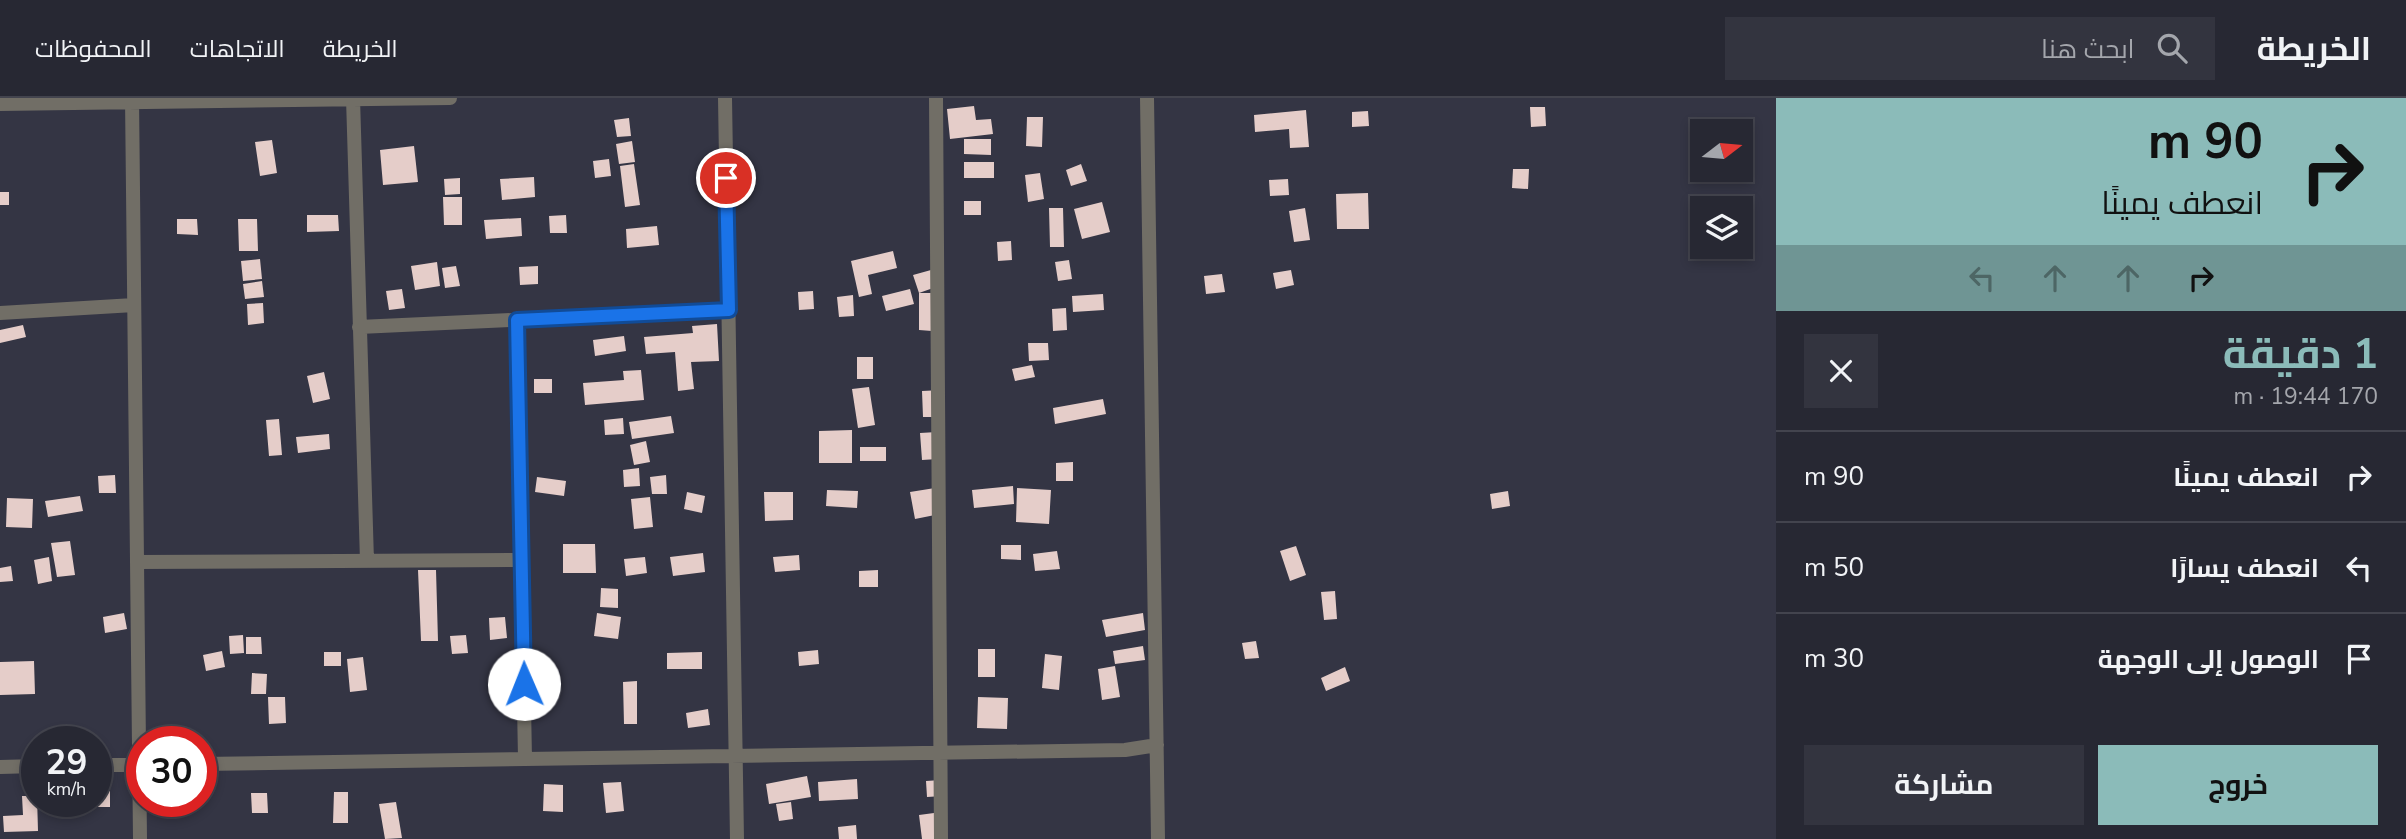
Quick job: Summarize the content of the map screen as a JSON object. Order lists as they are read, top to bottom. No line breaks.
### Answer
{"north":"right","page":{"header":"الخريطة","search":"ابحث هنا","nav":["الخريطة","الاتجاهات","المحفوظات"],"turn":["90 m","انعطف يمينًا"],"heading":["1 دقيقة","170 m · 19:44"],"list":[{"name":"انعطف يمينًا","value":"90 m"},{"name":"انعطف يسارًا","value":"50 m"},{"name":"الوصول إلى الوجهة","value":"30 m"}],"speed":"29 km/h","limit":"30","buttons":["خروج","مشاركة"]}}
